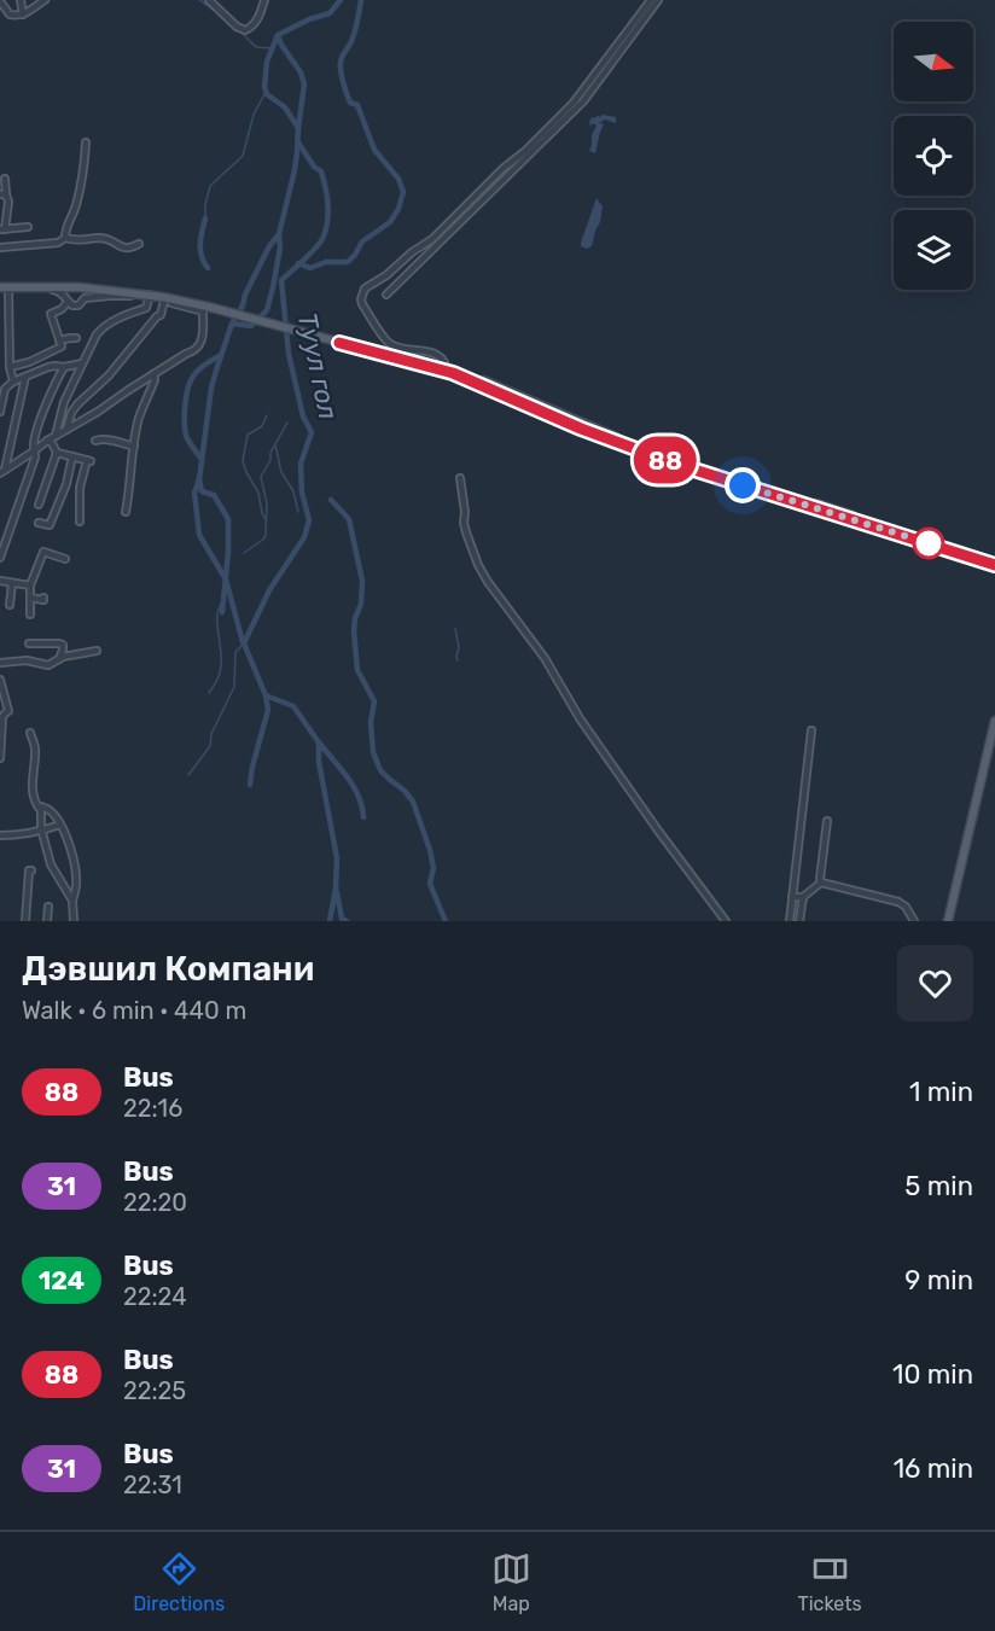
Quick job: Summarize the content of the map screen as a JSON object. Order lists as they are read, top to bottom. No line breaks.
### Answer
{"water":["Туул гол"],"lines":["bus line 88"],"north":"right","page":{"on_map":"88","heading":["Дэвшил Компани","Walk · 6 min · 440 m"],"list":[{"mark":"88","name":"Bus","note":"22:16","value":"1 min"},{"mark":"31","name":"Bus","note":"22:20","value":"5 min"},{"mark":"124","name":"Bus","note":"22:24","value":"9 min"},{"mark":"88","name":"Bus","note":"22:25","value":"10 min"},{"mark":"31","name":"Bus","note":"22:31","value":"16 min"}],"tabs":["Directions","Map","Tickets"]}}
